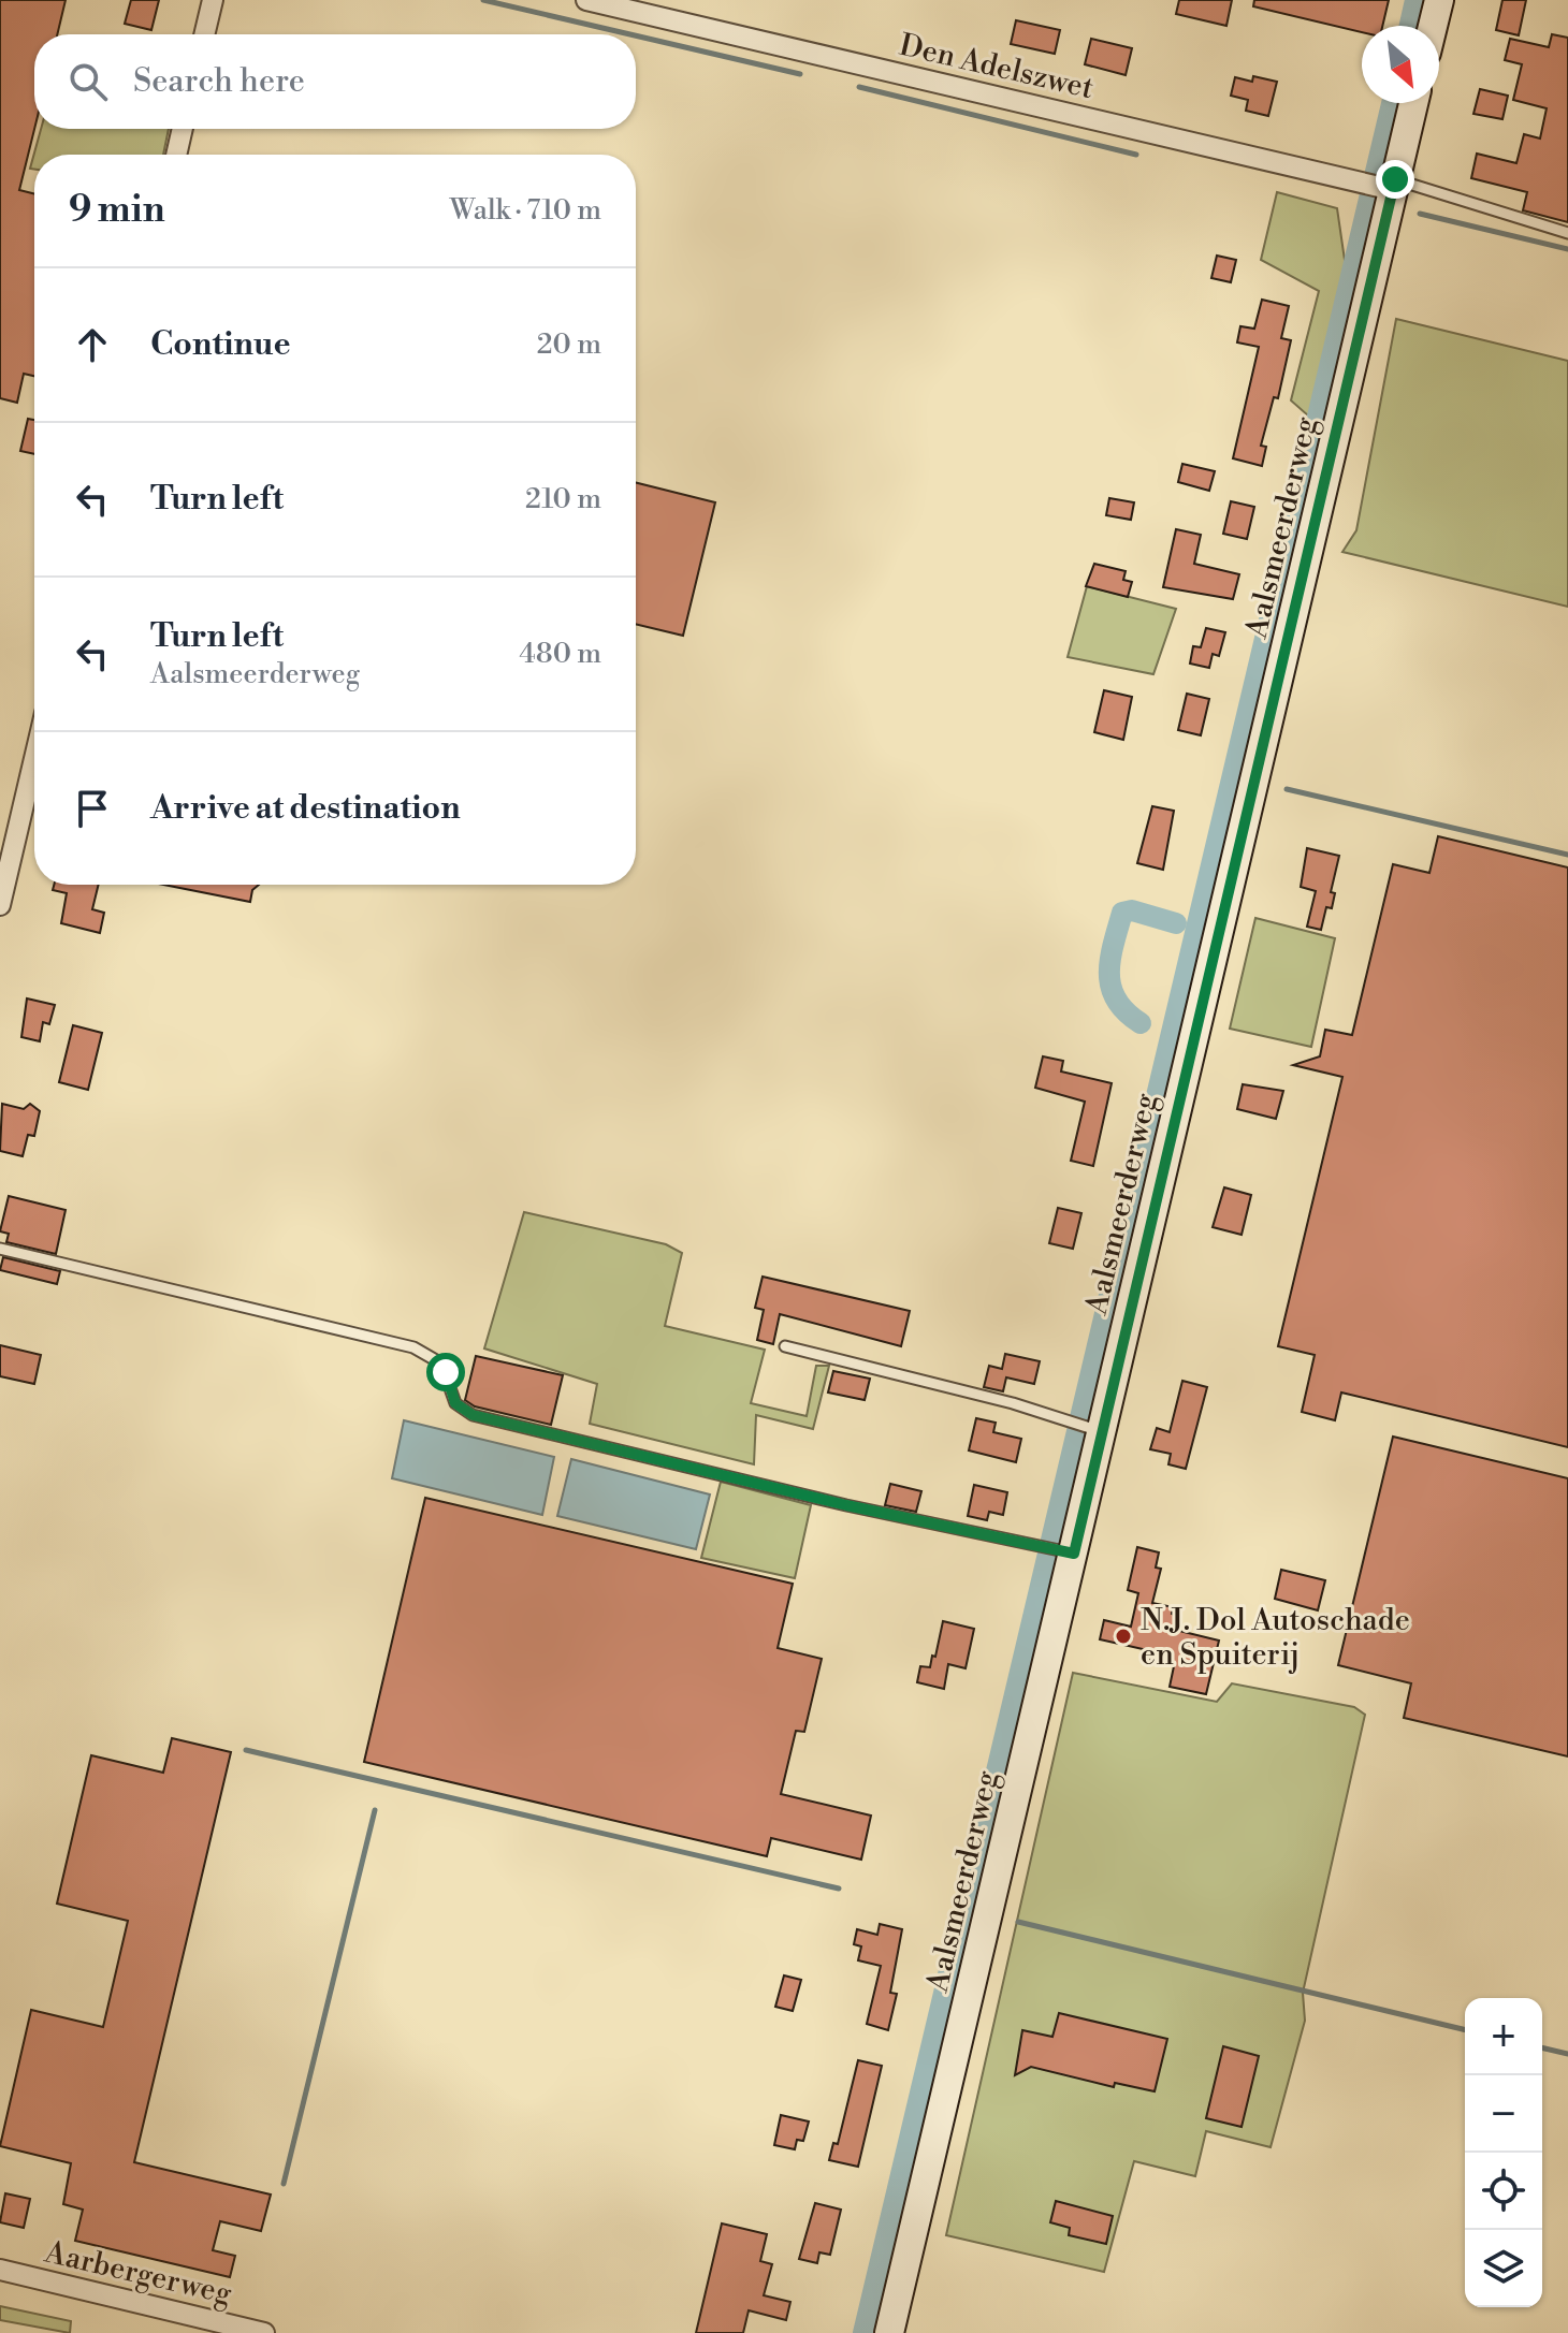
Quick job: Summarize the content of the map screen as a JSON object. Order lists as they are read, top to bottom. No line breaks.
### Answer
{"streets":{"street":["Den Adelszwet","Aalsmeerderweg","Aarbergerweg"]},"crossings":[["Den Adelszwet","Aalsmeerderweg"]],"places":["N.J. Dol Autoschade en Spuiterij"],"north":"bottom right","page":{"search":"Search here","heading":["9 min","Walk · 710 m"],"list":[["Continue","20 m"],["Turn left","210 m"],["Turn left","Aalsmeerderweg","480 m"],"Arrive at destination"],"map_buttons":["+","−"]}}
